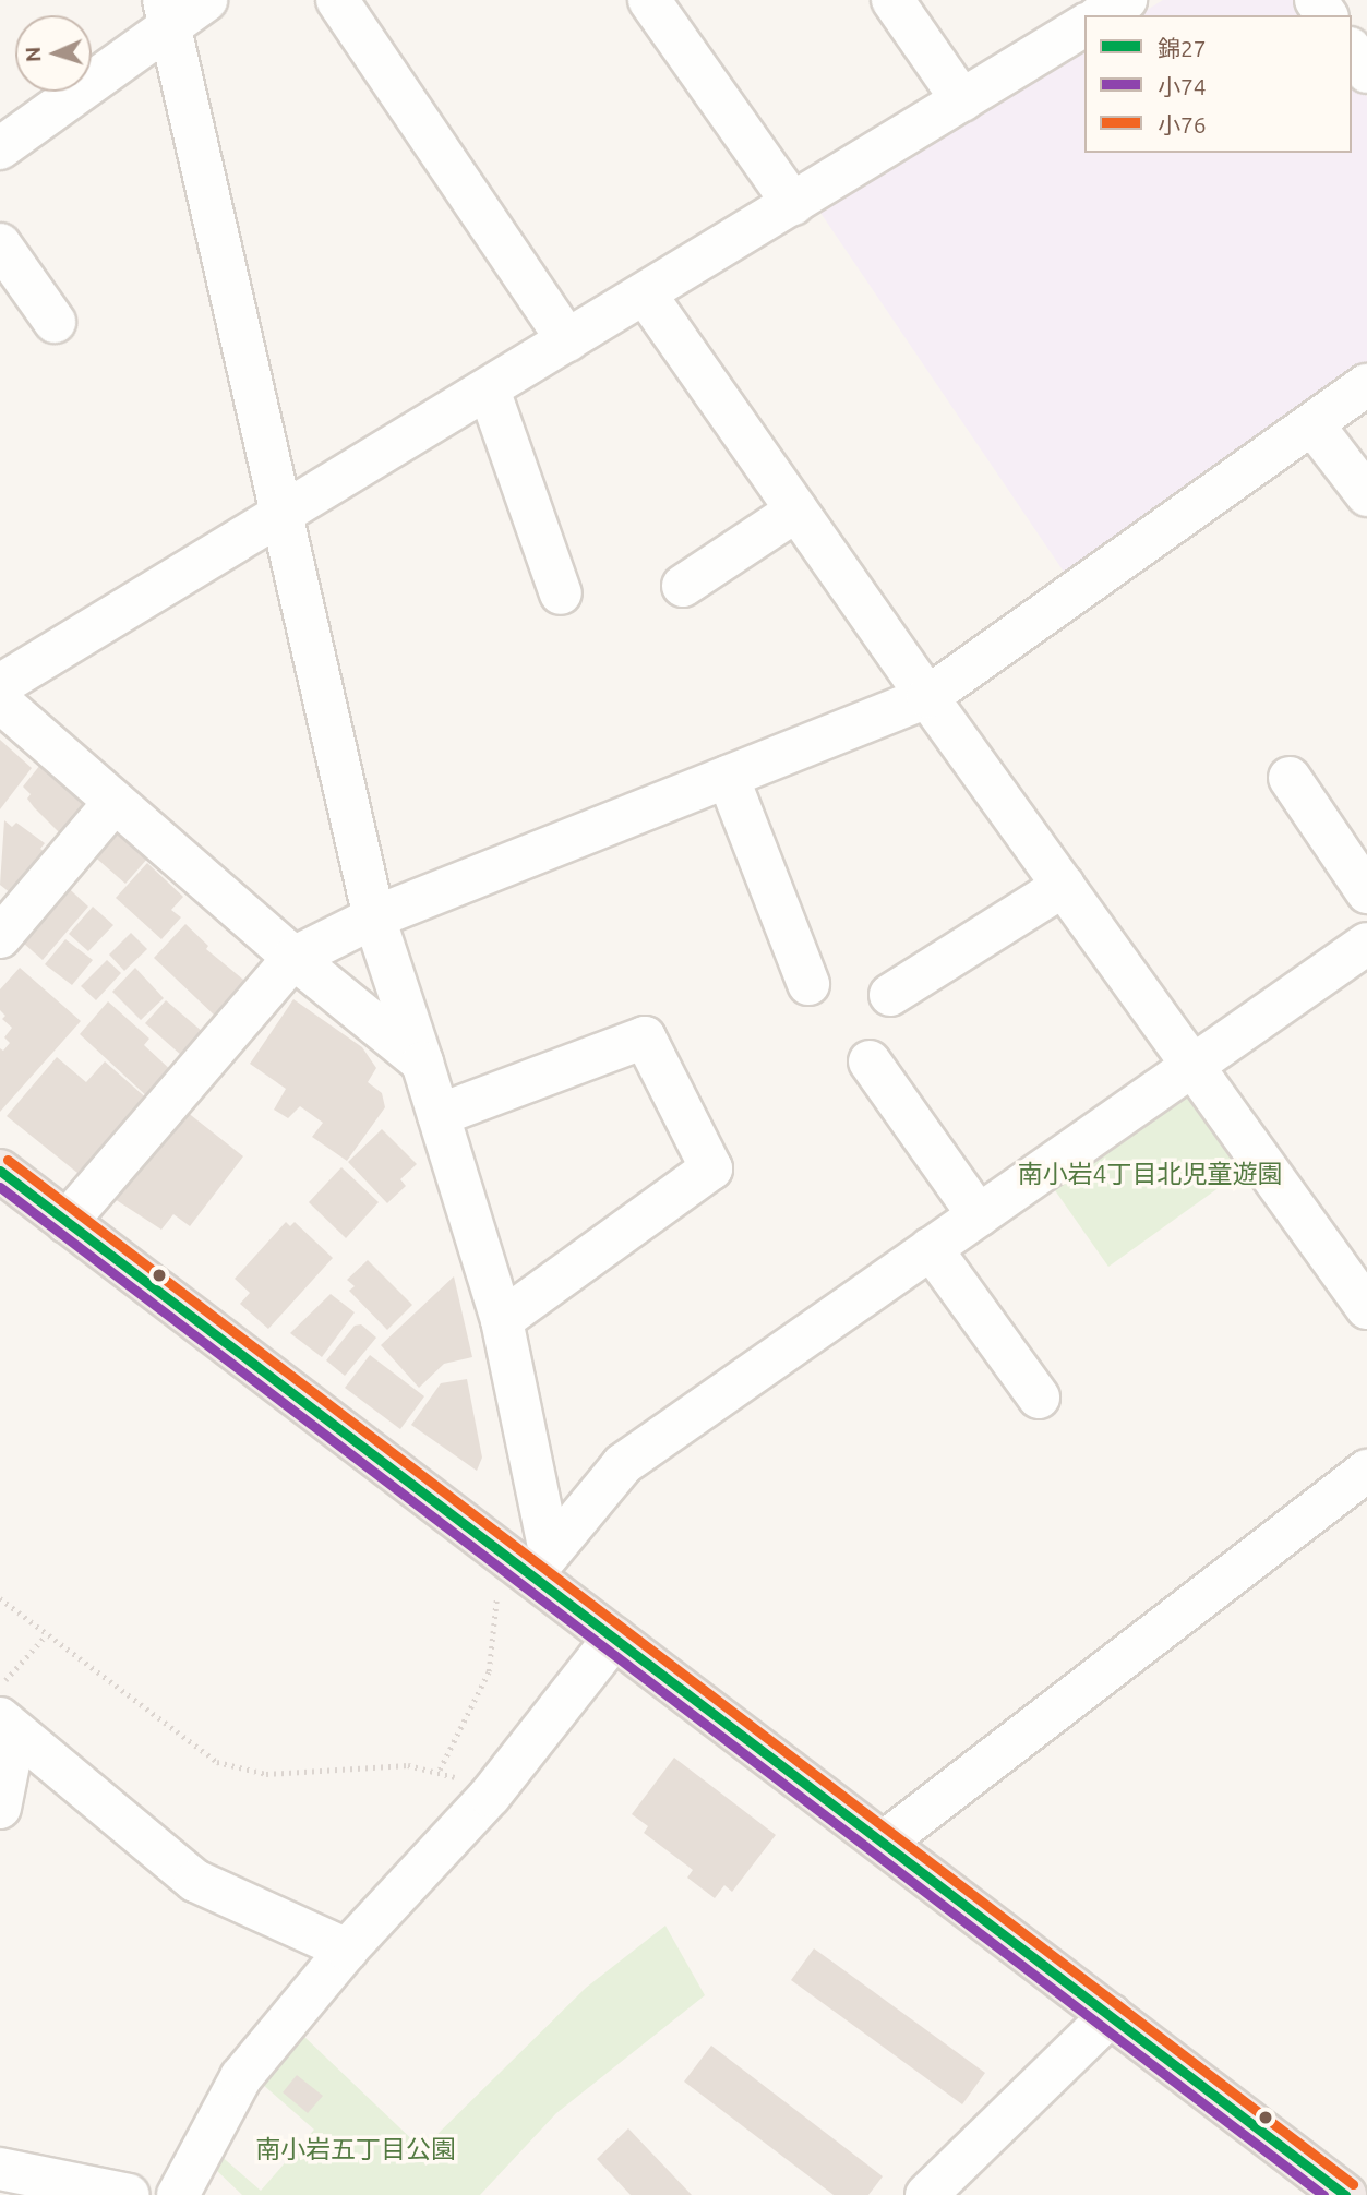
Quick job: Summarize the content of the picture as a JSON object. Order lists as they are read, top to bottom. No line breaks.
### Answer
{"parks":["南小岩4丁目北児童遊園","南小岩五丁目公園"],"lines":["transit line 小76","transit line 錦27","transit line 小74"],"legend":["錦27","小74","小76"],"north":"left"}
